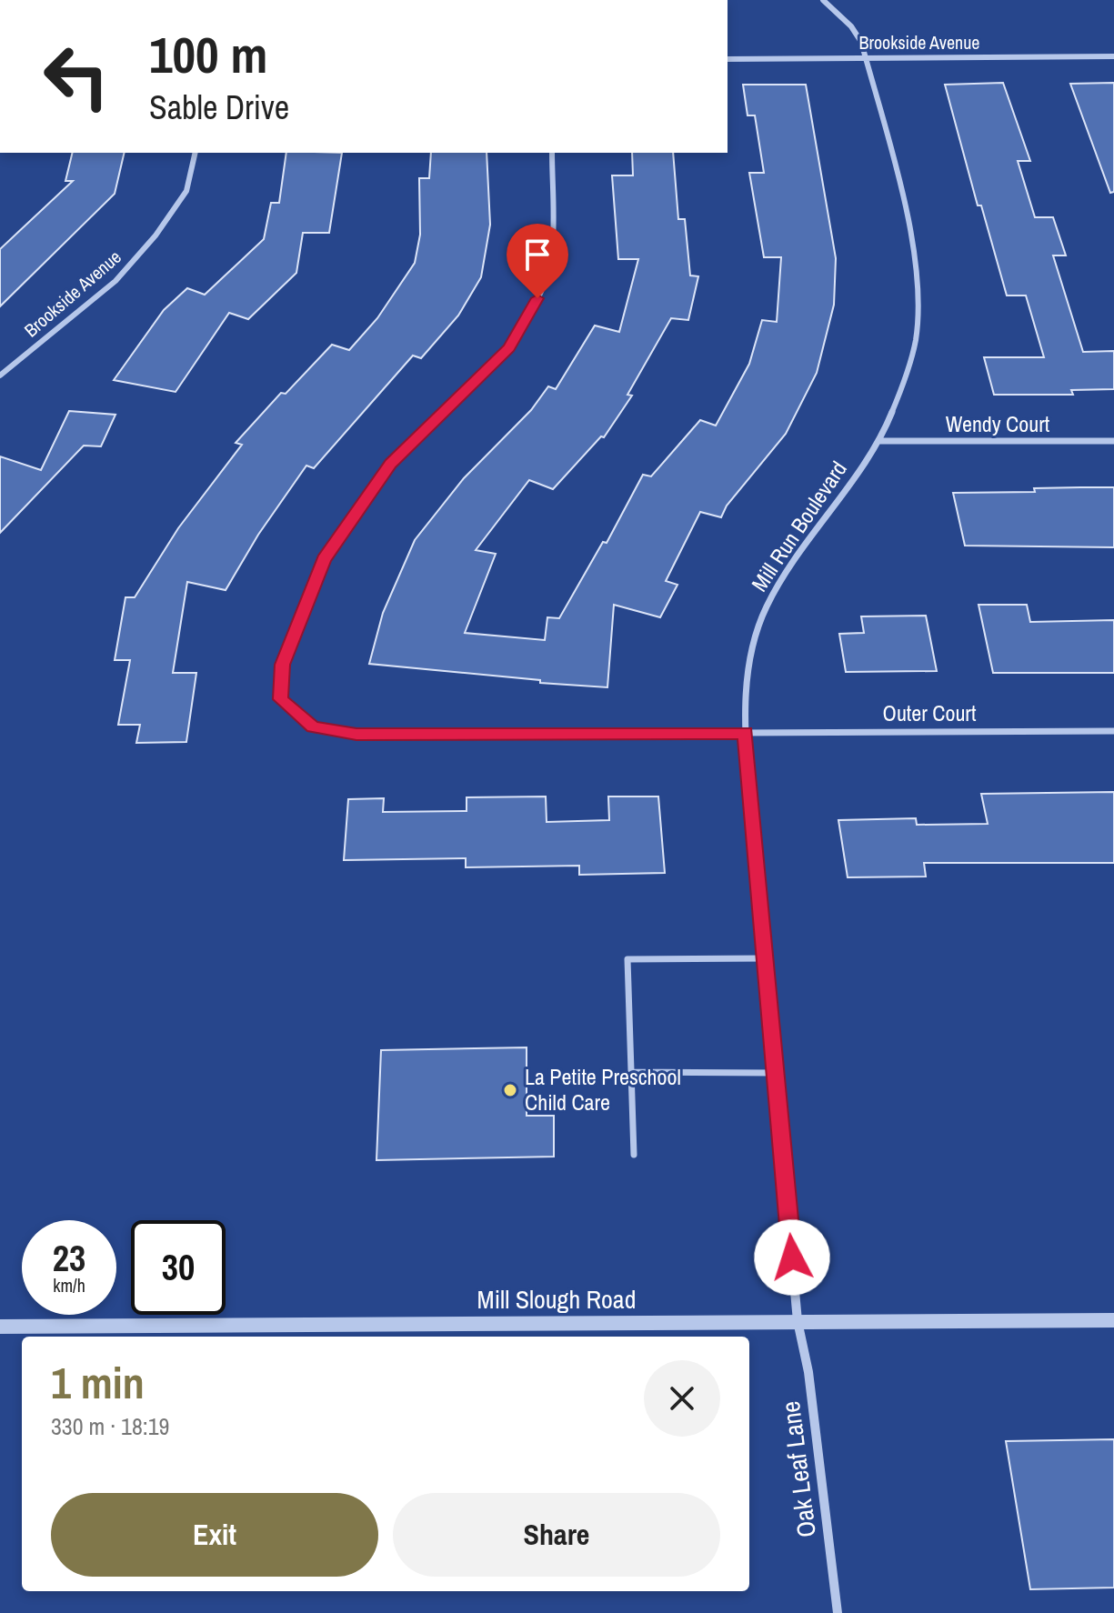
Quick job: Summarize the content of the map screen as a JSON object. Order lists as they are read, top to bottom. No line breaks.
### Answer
{"streets":{"street":["Brookside Avenue","Wendy Court","Mill Run Boulevard","Outer Court","Mill Slough Road","Oak Leaf Lane"]},"crossings":[["Brookside Avenue","Mill Run Boulevard"],["Wendy Court","Mill Run Boulevard"],["Mill Run Boulevard","Outer Court"],["Mill Run Boulevard","Mill Slough Road"],["Mill Run Boulevard","Oak Leaf Lane"],["Mill Slough Road","Oak Leaf Lane"]],"places":["La Petite Preschool Child Care"],"page":{"turn":["100 m","Sable Drive"],"speed":"23 km/h","limit":"30","heading":["1 min","330 m · 18:19"],"buttons":["Exit","Share"]}}
